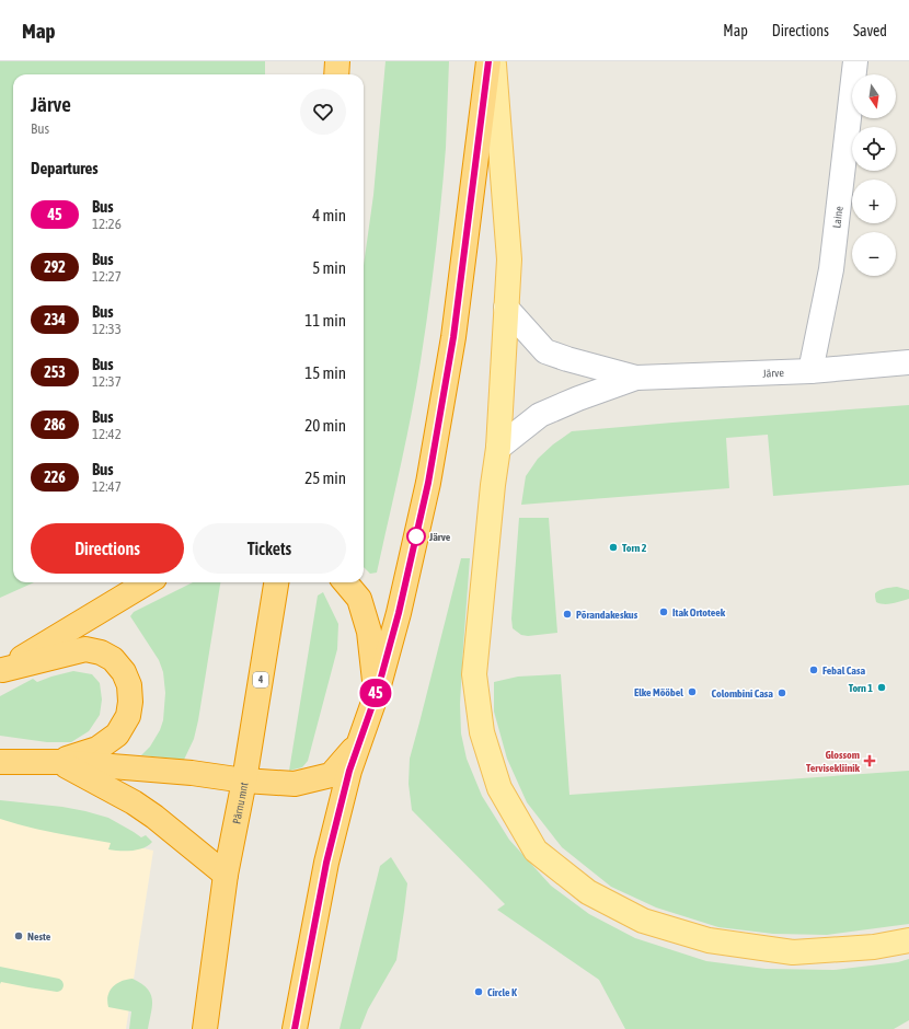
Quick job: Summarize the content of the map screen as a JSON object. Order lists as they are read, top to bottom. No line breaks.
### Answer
{"streets":{"highway":["4","Pärnu mnt"],"street":["Laine","Järve"]},"crossings":[["Laine","Järve"]],"places":{"other":["Järve","Torn 2","Itak Ortoteek","Põrandakeskus","Febal Casa","Torn 1","Elke Mööbel","Colombini Casa","Neste","Circle K"],"health":["Glossom Tervisekliinik"]},"lines":["bus line 45"],"north":"bottom","page":{"header":"Map","nav":["Map","Directions","Saved"],"on_map":"45","map_buttons":["+","−"],"heading":[["Järve","Bus"],"Departures"],"list":[{"mark":"45","name":"Bus","note":"12:26","value":"4 min"},{"mark":"292","name":"Bus","note":"12:27","value":"5 min"},{"mark":"234","name":"Bus","note":"12:33","value":"11 min"},{"mark":"253","name":"Bus","note":"12:37","value":"15 min"},{"mark":"286","name":"Bus","note":"12:42","value":"20 min"},{"mark":"226","name":"Bus","note":"12:47","value":"25 min"}],"buttons":["Directions","Tickets"]}}
